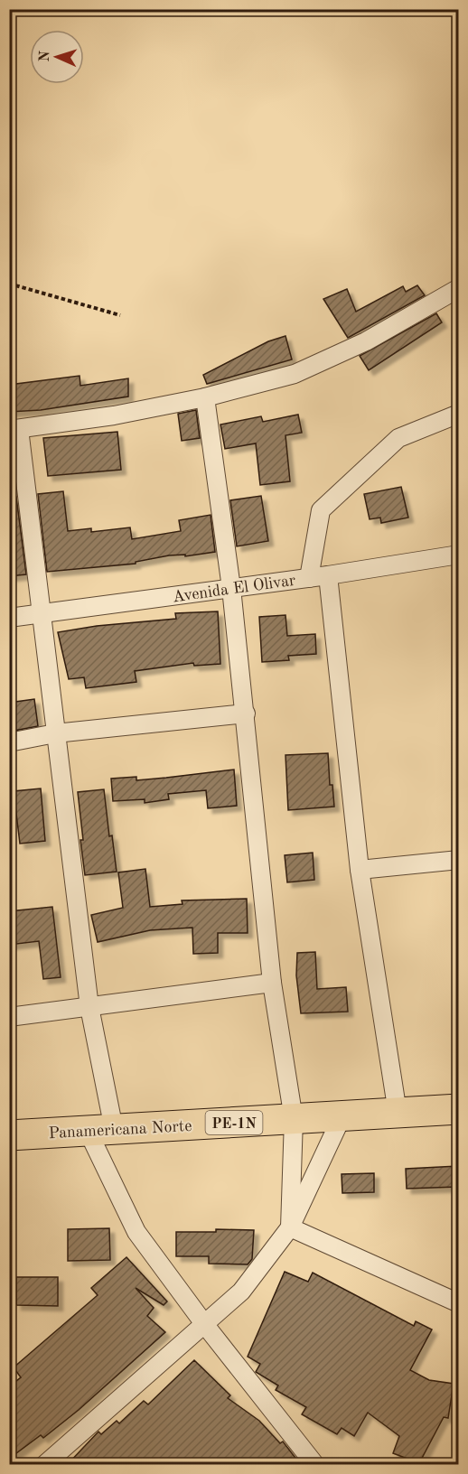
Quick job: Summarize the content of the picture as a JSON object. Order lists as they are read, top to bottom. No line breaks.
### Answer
{"streets":{"highway":["PE-1N","Panamericana Norte"],"street":["Avenida El Olivar"]},"north":"left"}
